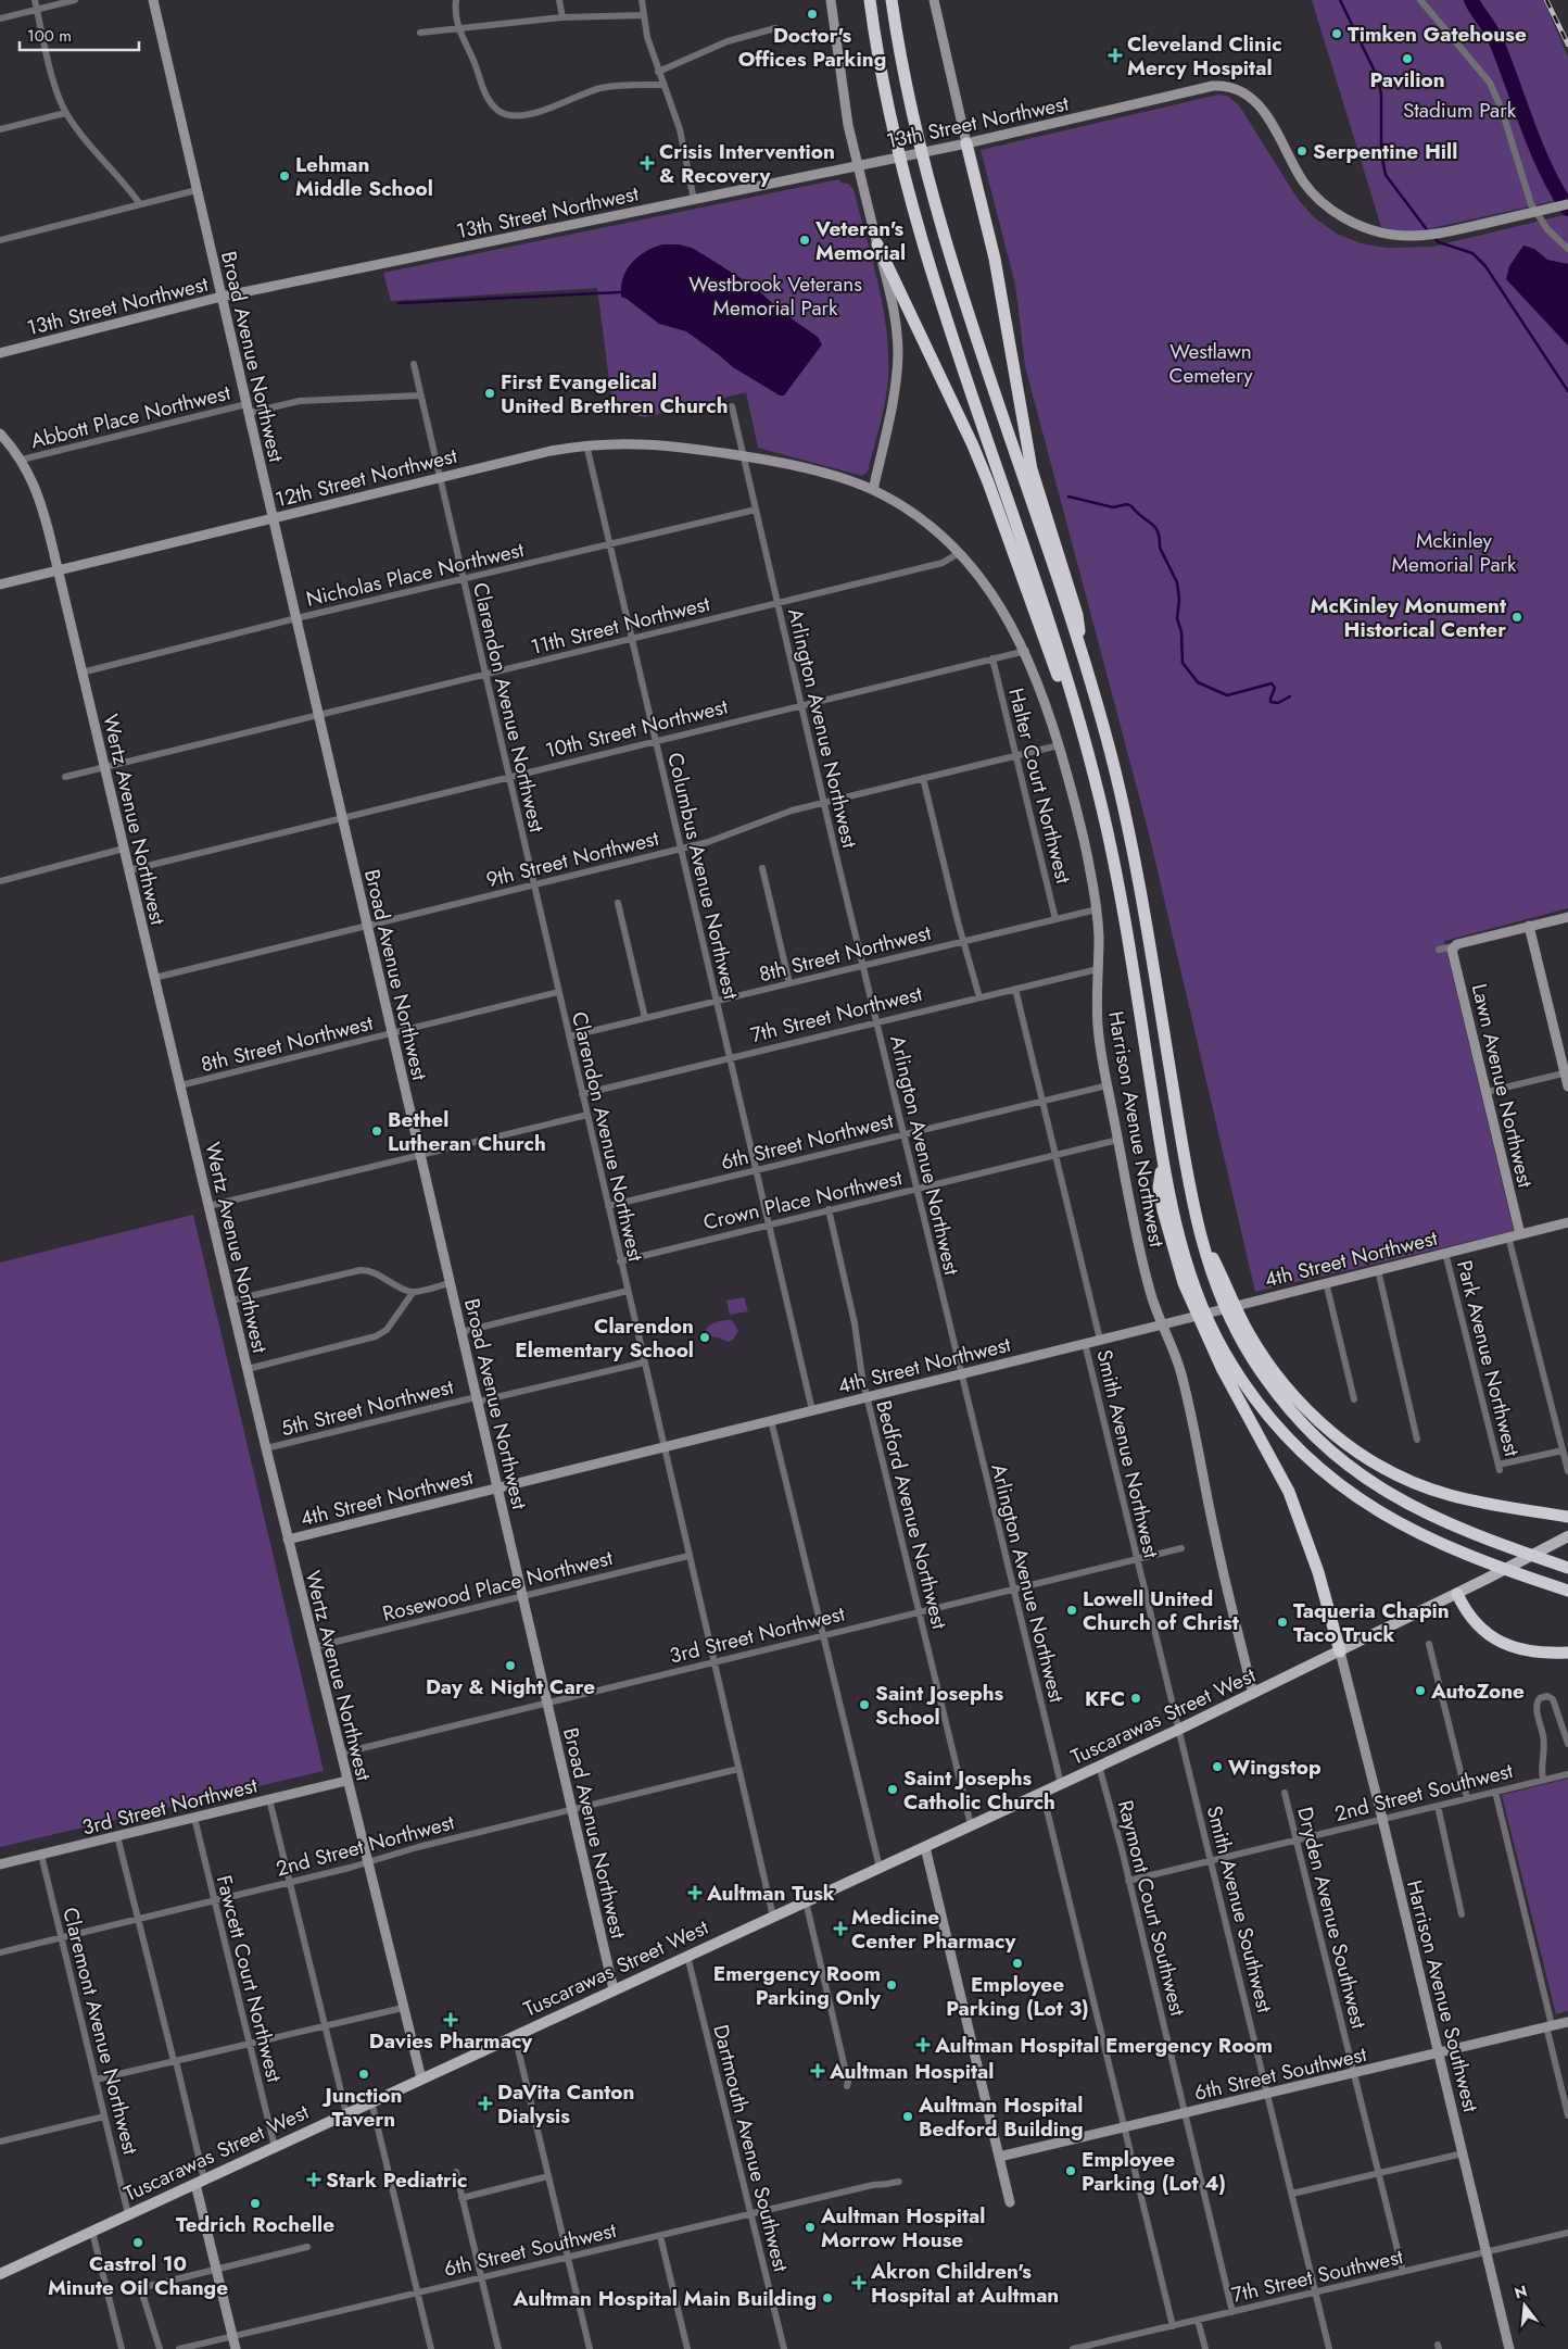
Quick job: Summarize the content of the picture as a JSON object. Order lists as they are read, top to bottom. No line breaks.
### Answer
{"streets":{"main road":["Tuscarawas Street West"],"street":["13th Street Northwest","Broad Avenue Northwest","Abbott Place Northwest","12th Street Northwest","Nicholas Place Northwest","11th Street Northwest","Clarendon Avenue Northwest","10th Street Northwest","Arlington Avenue Northwest","Halter Court Northwest","Wertz Avenue Northwest","9th Street Northwest","Columbus Avenue Northwest","8th Street Northwest","7th Street Northwest","Lawn Avenue Northwest","Harrison Avenue Northwest","6th Street Northwest","Crown Place Northwest","4th Street Northwest","Park Avenue Northwest","5th Street Northwest","Smith Avenue Northwest","Bedford Avenue Northwest","Rosewood Place Northwest","3rd Street Northwest","2nd Street Southwest","2nd Street Northwest","Raymont Court Southwest","Smith Avenue Southwest","Dryden Avenue Southwest","Fawcett Court Northwest","Harrison Avenue Southwest","Claremont Avenue Northwest","6th Street Southwest","Dartmouth Avenue Southwest","7th Street Southwest"]},"crossings":[["13th Street Northwest","Broad Avenue Northwest"],["Broad Avenue Northwest","Abbott Place Northwest"],["Broad Avenue Northwest","12th Street Northwest"],["Broad Avenue Northwest","Nicholas Place Northwest"],["Broad Avenue Northwest","11th Street Northwest"],["Broad Avenue Northwest","10th Street Northwest"],["Broad Avenue Northwest","9th Street Northwest"],["Broad Avenue Northwest","8th Street Northwest"],["Broad Avenue Northwest","4th Street Northwest"],["Broad Avenue Northwest","5th Street Northwest"],["Broad Avenue Northwest","Rosewood Place Northwest"],["Broad Avenue Northwest","3rd Street Northwest"],["Broad Avenue Northwest","Tuscarawas Street West"],["Broad Avenue Northwest","2nd Street Northwest"],["Abbott Place Northwest","Clarendon Avenue Northwest"],["Abbott Place Northwest","Wertz Avenue Northwest"],["12th Street Northwest","Clarendon Avenue Northwest"],["12th Street Northwest","Arlington Avenue Northwest"],["12th Street Northwest","Wertz Avenue Northwest"],["12th Street Northwest","Columbus Avenue Northwest"],["12th Street Northwest","Harrison Avenue Northwest"],["Nicholas Place Northwest","Clarendon Avenue Northwest"],["Nicholas Place Northwest","Arlington Avenue Northwest"],["Nicholas Place Northwest","Wertz Avenue Northwest"],["Nicholas Place Northwest","Columbus Avenue Northwest"],["11th Street Northwest","Clarendon Avenue Northwest"],["11th Street Northwest","Arlington Avenue Northwest"],["11th Street Northwest","Wertz Avenue Northwest"],["11th Street Northwest","Columbus Avenue Northwest"],["11th Street Northwest","Harrison Avenue Northwest"],["Clarendon Avenue Northwest","10th Street Northwest"],["Clarendon Avenue Northwest","9th Street Northwest"],["Clarendon Avenue Northwest","8th Street Northwest"],["Clarendon Avenue Northwest","7th Street Northwest"],["Clarendon Avenue Northwest","6th Street Northwest"],["Clarendon Avenue Northwest","Crown Place Northwest"],["Clarendon Avenue Northwest","4th Street Northwest"],["Clarendon Avenue Northwest","5th Street Northwest"],["Clarendon Avenue Northwest","Rosewood Place Northwest"],["Clarendon Avenue Northwest","3rd Street Northwest"],["Clarendon Avenue Northwest","Tuscarawas Street West"],["Clarendon Avenue Northwest","2nd Street Northwest"],["10th Street Northwest","Arlington Avenue Northwest"],["10th Street Northwest","Halter Court Northwest"],["10th Street Northwest","Wertz Avenue Northwest"],["10th Street Northwest","Columbus Avenue Northwest"],["10th Street Northwest","Harrison Avenue Northwest"],["Arlington Avenue Northwest","9th Street Northwest"],["Arlington Avenue Northwest","8th Street Northwest"],["Arlington Avenue Northwest","7th Street Northwest"],["Arlington Avenue Northwest","6th Street Northwest"],["Arlington Avenue Northwest","Crown Place Northwest"],["Arlington Avenue Northwest","4th Street Northwest"],["Arlington Avenue Northwest","3rd Street Northwest"],["Arlington Avenue Northwest","Tuscarawas Street West"],["Halter Court Northwest","9th Street Northwest"],["Halter Court Northwest","8th Street Northwest"],["Wertz Avenue Northwest","9th Street Northwest"],["Wertz Avenue Northwest","8th Street Northwest"],["Wertz Avenue Northwest","4th Street Northwest"],["Wertz Avenue Northwest","5th Street Northwest"],["Wertz Avenue Northwest","Rosewood Place Northwest"],["Wertz Avenue Northwest","3rd Street Northwest"],["Wertz Avenue Northwest","Tuscarawas Street West"],["Wertz Avenue Northwest","2nd Street Northwest"],["9th Street Northwest","Columbus Avenue Northwest"],["9th Street Northwest","Harrison Avenue Northwest"],["Columbus Avenue Northwest","8th Street Northwest"],["Columbus Avenue Northwest","7th Street Northwest"],["Columbus Avenue Northwest","6th Street Northwest"],["Columbus Avenue Northwest","Crown Place Northwest"],["Columbus Avenue Northwest","4th Street Northwest"],["8th Street Northwest","Harrison Avenue Northwest"],["7th Street Northwest","Harrison Avenue Northwest"],["7th Street Northwest","Smith Avenue Northwest"],["Lawn Avenue Northwest","4th Street Northwest"],["Harrison Avenue Northwest","6th Street Northwest"],["Harrison Avenue Northwest","Crown Place Northwest"],["Harrison Avenue Northwest","4th Street Northwest"],["Harrison Avenue Northwest","Tuscarawas Street West"],["6th Street Northwest","Smith Avenue Northwest"],["Crown Place Northwest","Smith Avenue Northwest"],["Crown Place Northwest","Bedford Avenue Northwest"],["4th Street Northwest","Park Avenue Northwest"],["4th Street Northwest","Smith Avenue Northwest"],["4th Street Northwest","Bedford Avenue Northwest"],["Smith Avenue Northwest","3rd Street Northwest"],["Smith Avenue Northwest","Tuscarawas Street West"],["Smith Avenue Northwest","Smith Avenue Southwest"],["Bedford Avenue Northwest","3rd Street Northwest"],["Bedford Avenue Northwest","Tuscarawas Street West"],["3rd Street Northwest","Fawcett Court Northwest"],["3rd Street Northwest","Claremont Avenue Northwest"],["Tuscarawas Street West","Raymont Court Southwest"],["Tuscarawas Street West","Smith Avenue Southwest"],["Tuscarawas Street West","Fawcett Court Northwest"],["Tuscarawas Street West","Harrison Avenue Southwest"],["Tuscarawas Street West","Claremont Avenue Northwest"],["Tuscarawas Street West","Dartmouth Avenue Southwest"],["2nd Street Southwest","Raymont Court Southwest"],["2nd Street Southwest","Smith Avenue Southwest"],["2nd Street Southwest","Dryden Avenue Southwest"],["2nd Street Southwest","Harrison Avenue Southwest"],["2nd Street Northwest","Fawcett Court Northwest"],["2nd Street Northwest","Claremont Avenue Northwest"],["Raymont Court Southwest","6th Street Southwest"],["Raymont Court Southwest","7th Street Southwest"],["Smith Avenue Southwest","6th Street Southwest"],["Smith Avenue Southwest","7th Street Southwest"],["Dryden Avenue Southwest","6th Street Southwest"],["Dryden Avenue Southwest","7th Street Southwest"],["Harrison Avenue Southwest","6th Street Southwest"],["Harrison Avenue Southwest","7th Street Southwest"],["6th Street Southwest","Dartmouth Avenue Southwest"]],"parks":["Stadium Park","Westbrook Veterans Memorial Park","Westlawn Cemetery","Mckinley Memorial Park"],"places":{"other":["Doctor's Offices Parking","Timken Gatehouse","Pavilion","Serpentine Hill","Lehman Middle School","Veteran's Memorial","First Evangelical United Brethren Church","McKinley Monument Historical Center","Bethel Lutheran Church","Clarendon Elementary School","Lowell United Church of Christ","Taqueria Chapin Taco Truck","Day & Night Care","AutoZone","KFC","Saint Josephs School","Wingstop","Saint Josephs Catholic Church","Employee Parking (Lot 3)","Emergency Room Parking Only","Junction Tavern","Aultman Hospital Bedford Building","Employee Parking (Lot 4)","Tedrich Rochelle","Aultman Hospital Morrow House","Castrol 10 Minute Oil Change","Aultman Hospital Main Building"],"health":["Cleveland Clinic Mercy Hospital","Crisis Intervention & Recovery","Aultman Tusk","Medicine Center Pharmacy","Davies Pharmacy","Aultman Hospital Emergency Room","Aultman Hospital","DaVita Canton Dialysis","Stark Pediatric","Akron Children's Hospital at Aultman"]},"scale_bar":"100 m","north":"top"}
